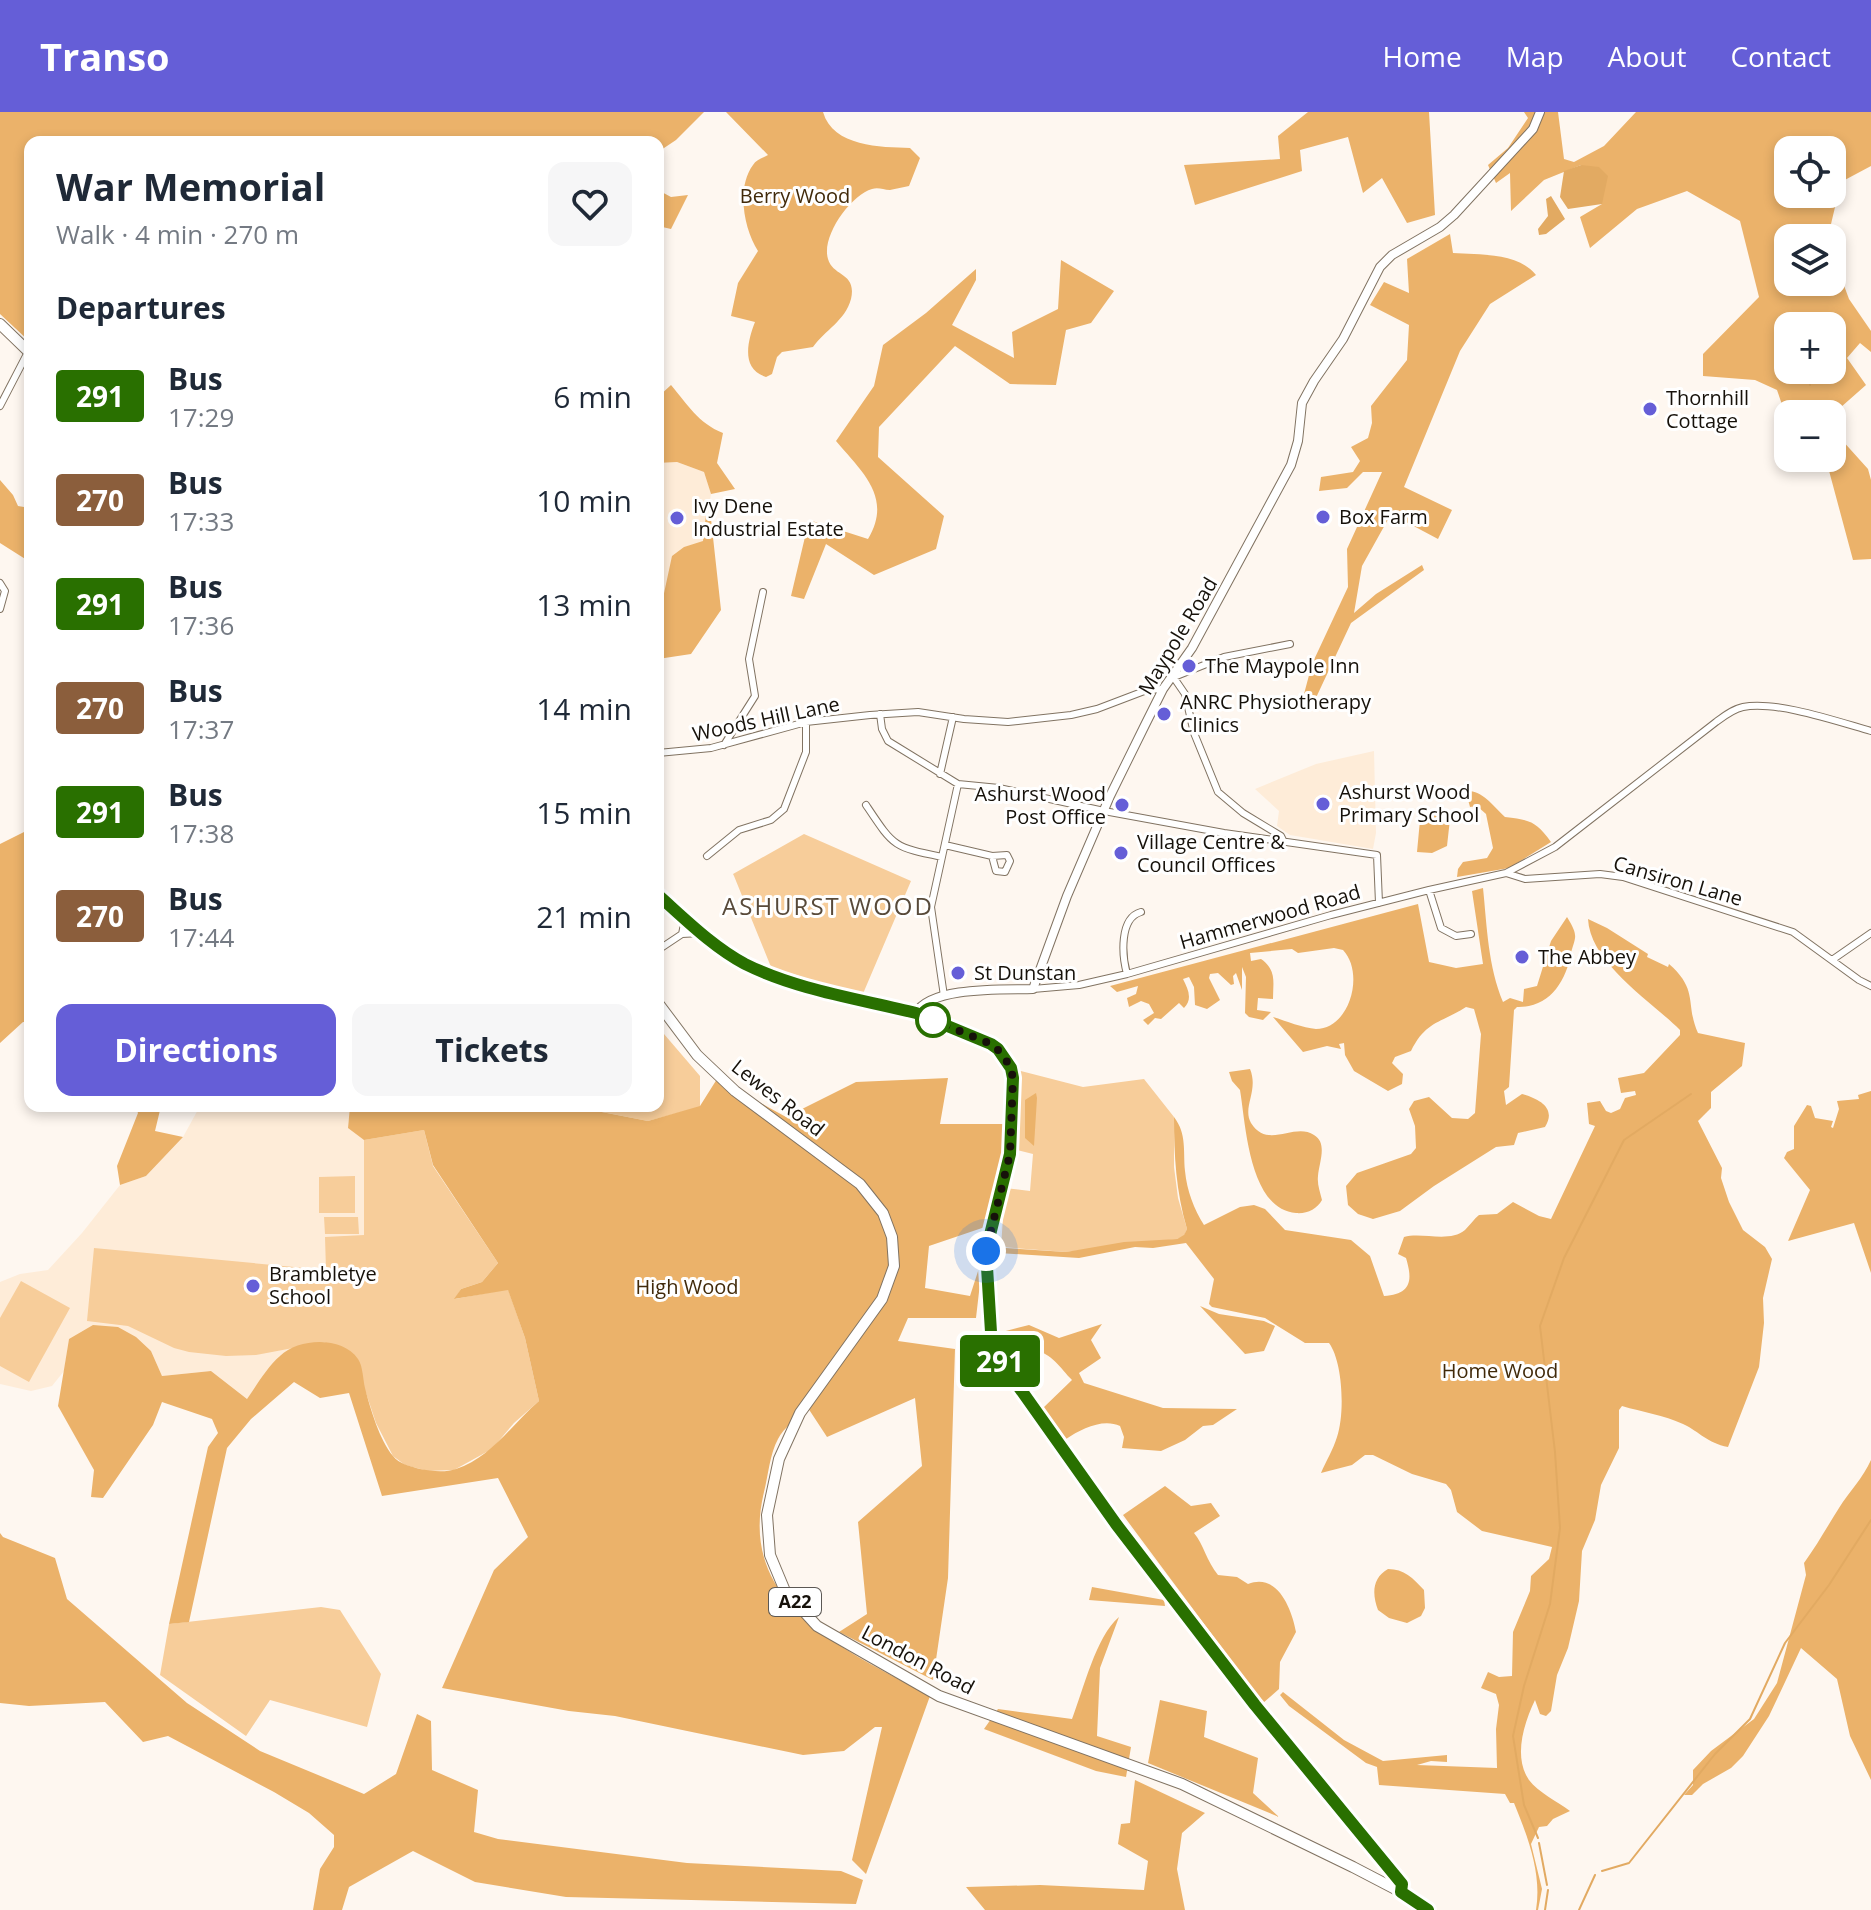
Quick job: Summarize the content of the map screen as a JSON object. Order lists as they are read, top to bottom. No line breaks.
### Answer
{"streets":{"highway":["Lewes Road","A22","London Road"],"street":["Maypole Road","Woods Hill Lane","Cansiron Lane","Hammerwood Road"]},"crossings":[["Maypole Road","Woods Hill Lane"],["Maypole Road","Hammerwood Road"],["Cansiron Lane","Hammerwood Road"],["Lewes Road","London Road"]],"districts":["ASHURST WOOD"],"parks":["Berry Wood","High Wood","Home Wood"],"places":["Thornhill Cottage","Box Farm","Ivy Dene Industrial Estate","The Maypole Inn","ANRC Physiotherapy Clinics","Ashurst Wood Primary School","Ashurst Wood Post Office","Village Centre & Council Offices","The Abbey","St Dunstan","Brambletye School"],"lines":["bus line 291"],"page":{"header":"Transo","nav":["Home","Map","About","Contact"],"on_map":"291","map_buttons":["+","−"],"heading":[["War Memorial","Walk · 4 min · 270 m"],"Departures"],"list":[{"mark":"291","name":"Bus","note":"17:29","value":"6 min"},{"mark":"270","name":"Bus","note":"17:33","value":"10 min"},{"mark":"291","name":"Bus","note":"17:36","value":"13 min"},{"mark":"270","name":"Bus","note":"17:37","value":"14 min"},{"mark":"291","name":"Bus","note":"17:38","value":"15 min"},{"mark":"270","name":"Bus","note":"17:44","value":"21 min"}],"buttons":["Directions","Tickets"]}}
